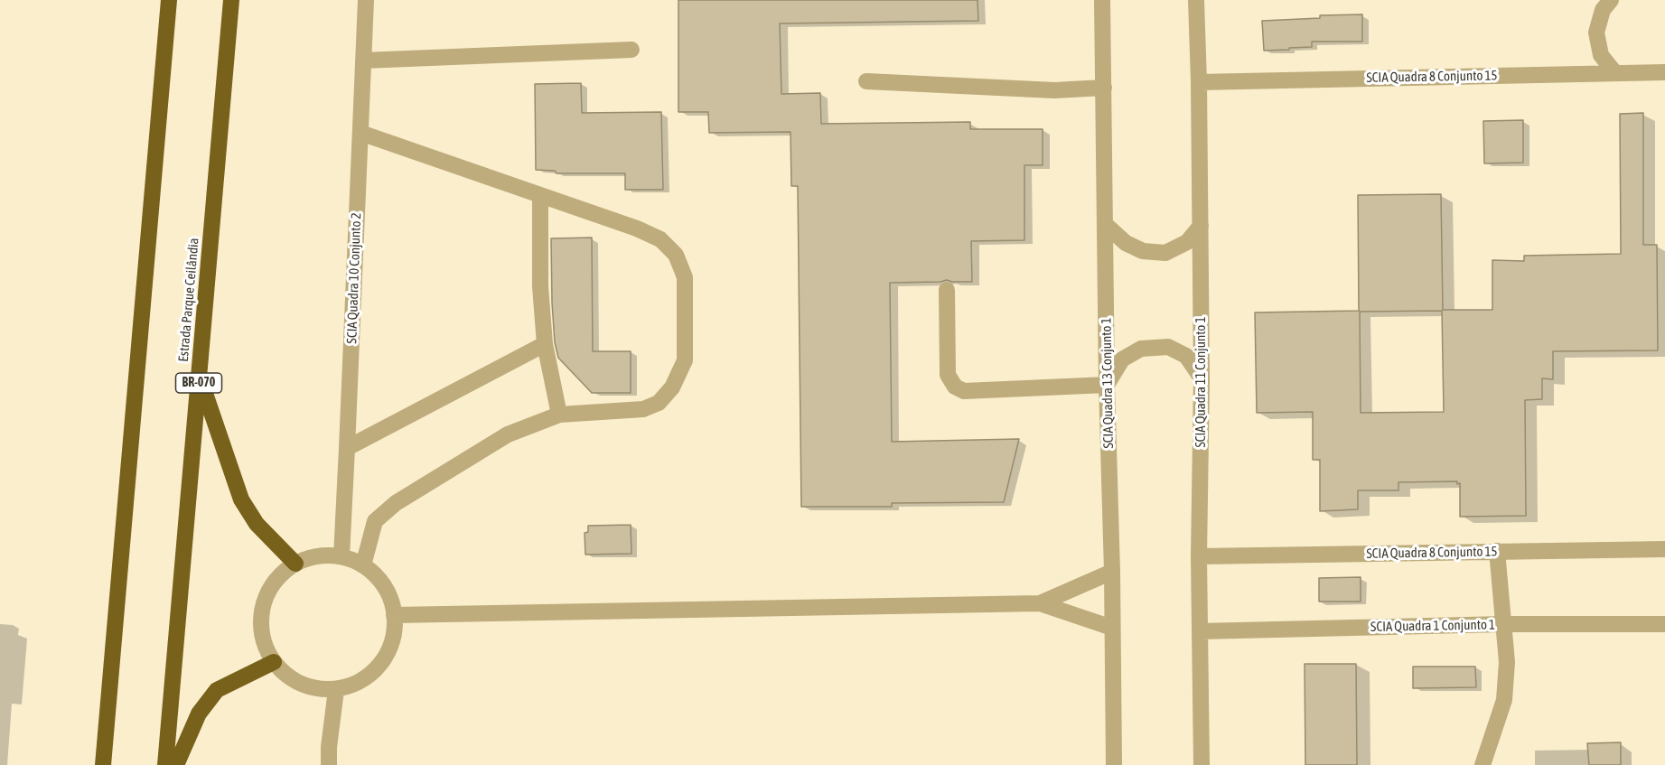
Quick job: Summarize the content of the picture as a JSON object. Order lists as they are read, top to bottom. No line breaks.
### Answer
{"streets":{"highway":["Estrada Parque Ceilândia","BR-070"],"street":["SCIA Quadra 8 Conjunto 15","SCIA Quadra 10 Conjunto 2","SCIA Quadra 11 Conjunto 1","SCIA Quadra 13 Conjunto 1","SCIA Quadra 1 Conjunto 1"]},"crossings":[["SCIA Quadra 8 Conjunto 15","SCIA Quadra 11 Conjunto 1"],["SCIA Quadra 11 Conjunto 1","SCIA Quadra 1 Conjunto 1"]]}
